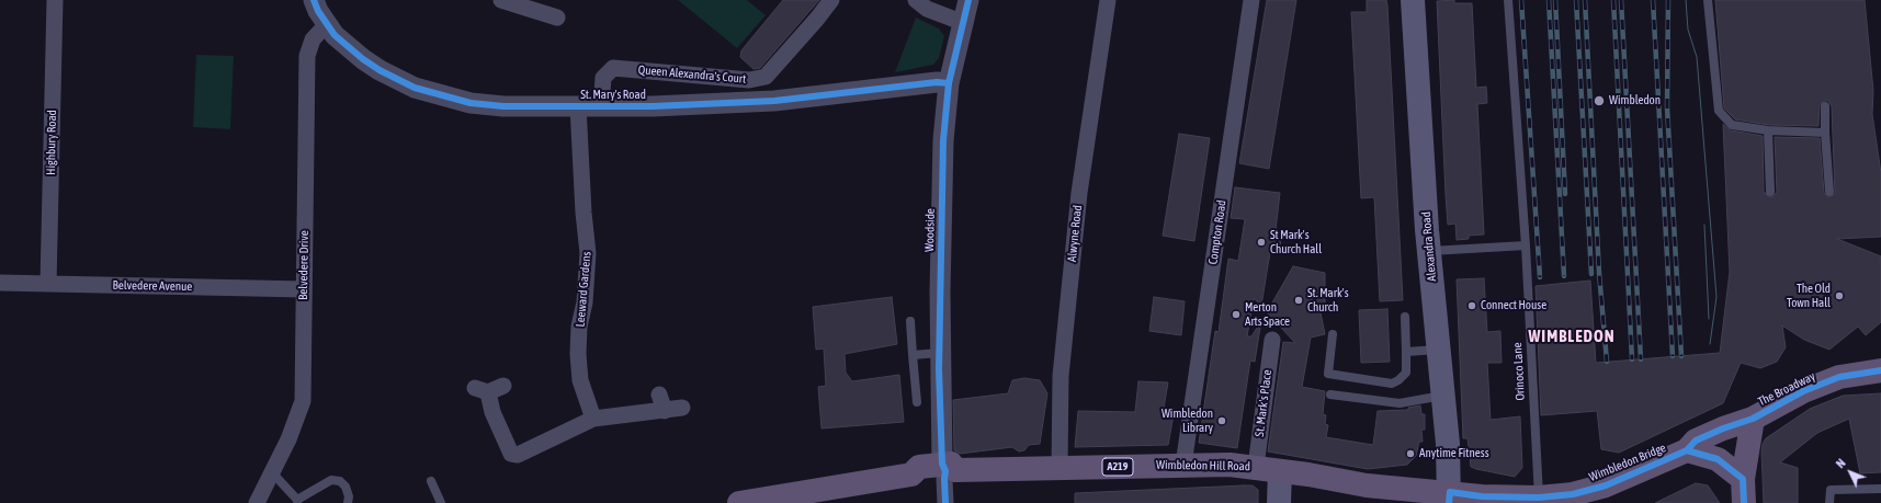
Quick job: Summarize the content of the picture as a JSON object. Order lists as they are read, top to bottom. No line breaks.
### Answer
{"streets":{"main road":["Alexandra Road","The Broadway","Wimbledon Bridge","Wimbledon Hill Road","A219"],"street":["Queen Alexandra's Court","St. Mary's Road","Highbury Road","Woodside","Compton Road","Alwyne Road","Belvedere Drive","Belvedere Avenue","Leeward Gardens","St. Mark's Place"],"lane":["Orinoco Lane"]},"crossings":[["Queen Alexandra's Court","St. Mary's Road"],["St. Mary's Road","Woodside"],["St. Mary's Road","Belvedere Drive"],["St. Mary's Road","Leeward Gardens"],["Highbury Road","Belvedere Avenue"],["Woodside","Wimbledon Hill Road"],["Compton Road","Wimbledon Hill Road"],["Alwyne Road","Wimbledon Hill Road"],["Alexandra Road","Wimbledon Bridge"],["Alexandra Road","Wimbledon Hill Road"],["Belvedere Drive","Belvedere Avenue"],["Orinoco Lane","Wimbledon Bridge"],["The Broadway","Wimbledon Bridge"],["St. Mark's Place","Wimbledon Hill Road"],["Wimbledon Bridge","Wimbledon Hill Road"]],"districts":["WIMBLEDON"],"places":["Wimbledon","St Mark's Church Hall","The Old Town Hall","St. Mark's Church","Connect House","Merton Arts Space","Wimbledon Library","Anytime Fitness"],"north":"top left"}
